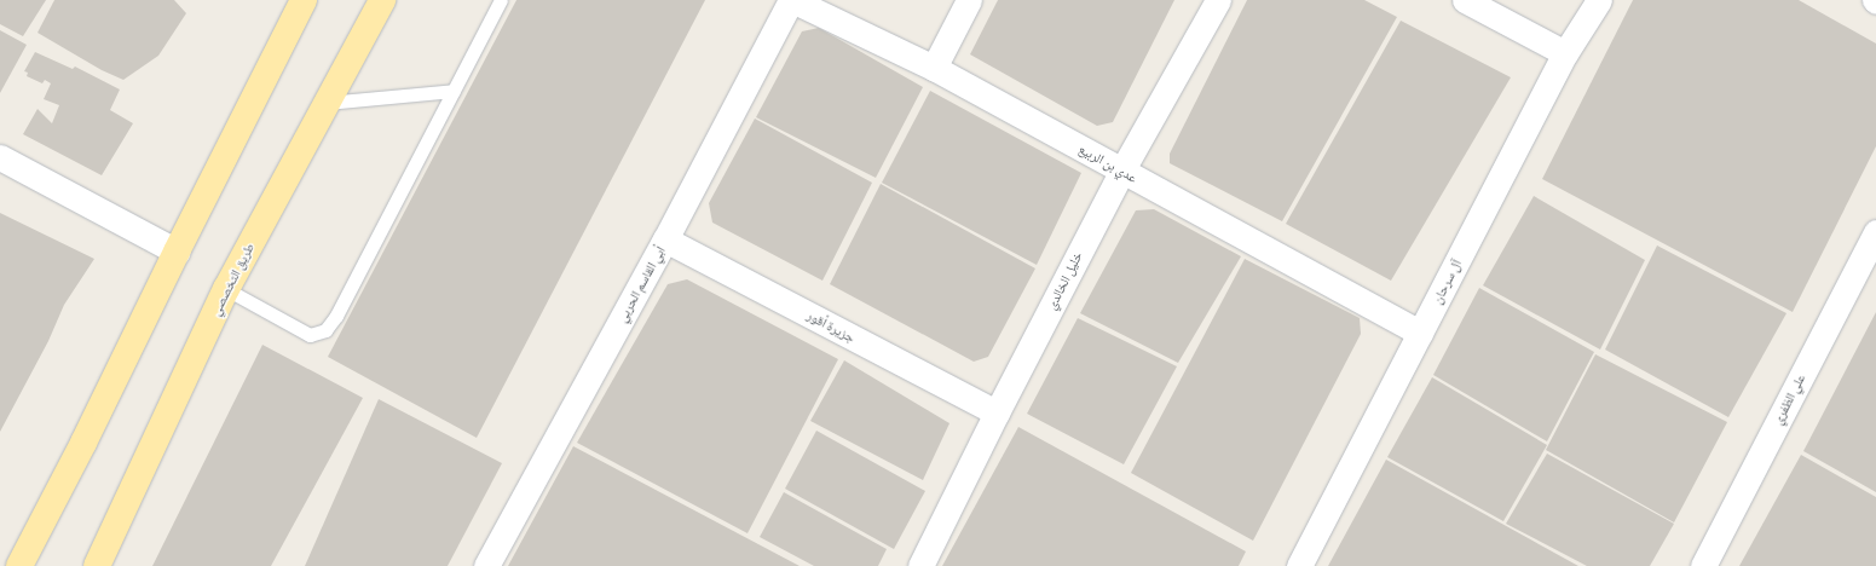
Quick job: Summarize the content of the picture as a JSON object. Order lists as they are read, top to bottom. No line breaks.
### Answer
{"streets":{"main road":["طريق التخصصي"],"street":["عدي بن الربيع","خليل الخالدي","آل سرحان","أبي القاسم الحربي","جزيرة أقور","علي الظفري"]},"crossings":[["عدي بن الربيع","خليل الخالدي"],["عدي بن الربيع","آل سرحان"],["عدي بن الربيع","أبي القاسم الحربي"],["خليل الخالدي","جزيرة أقور"],["أبي القاسم الحربي","جزيرة أقور"]]}
